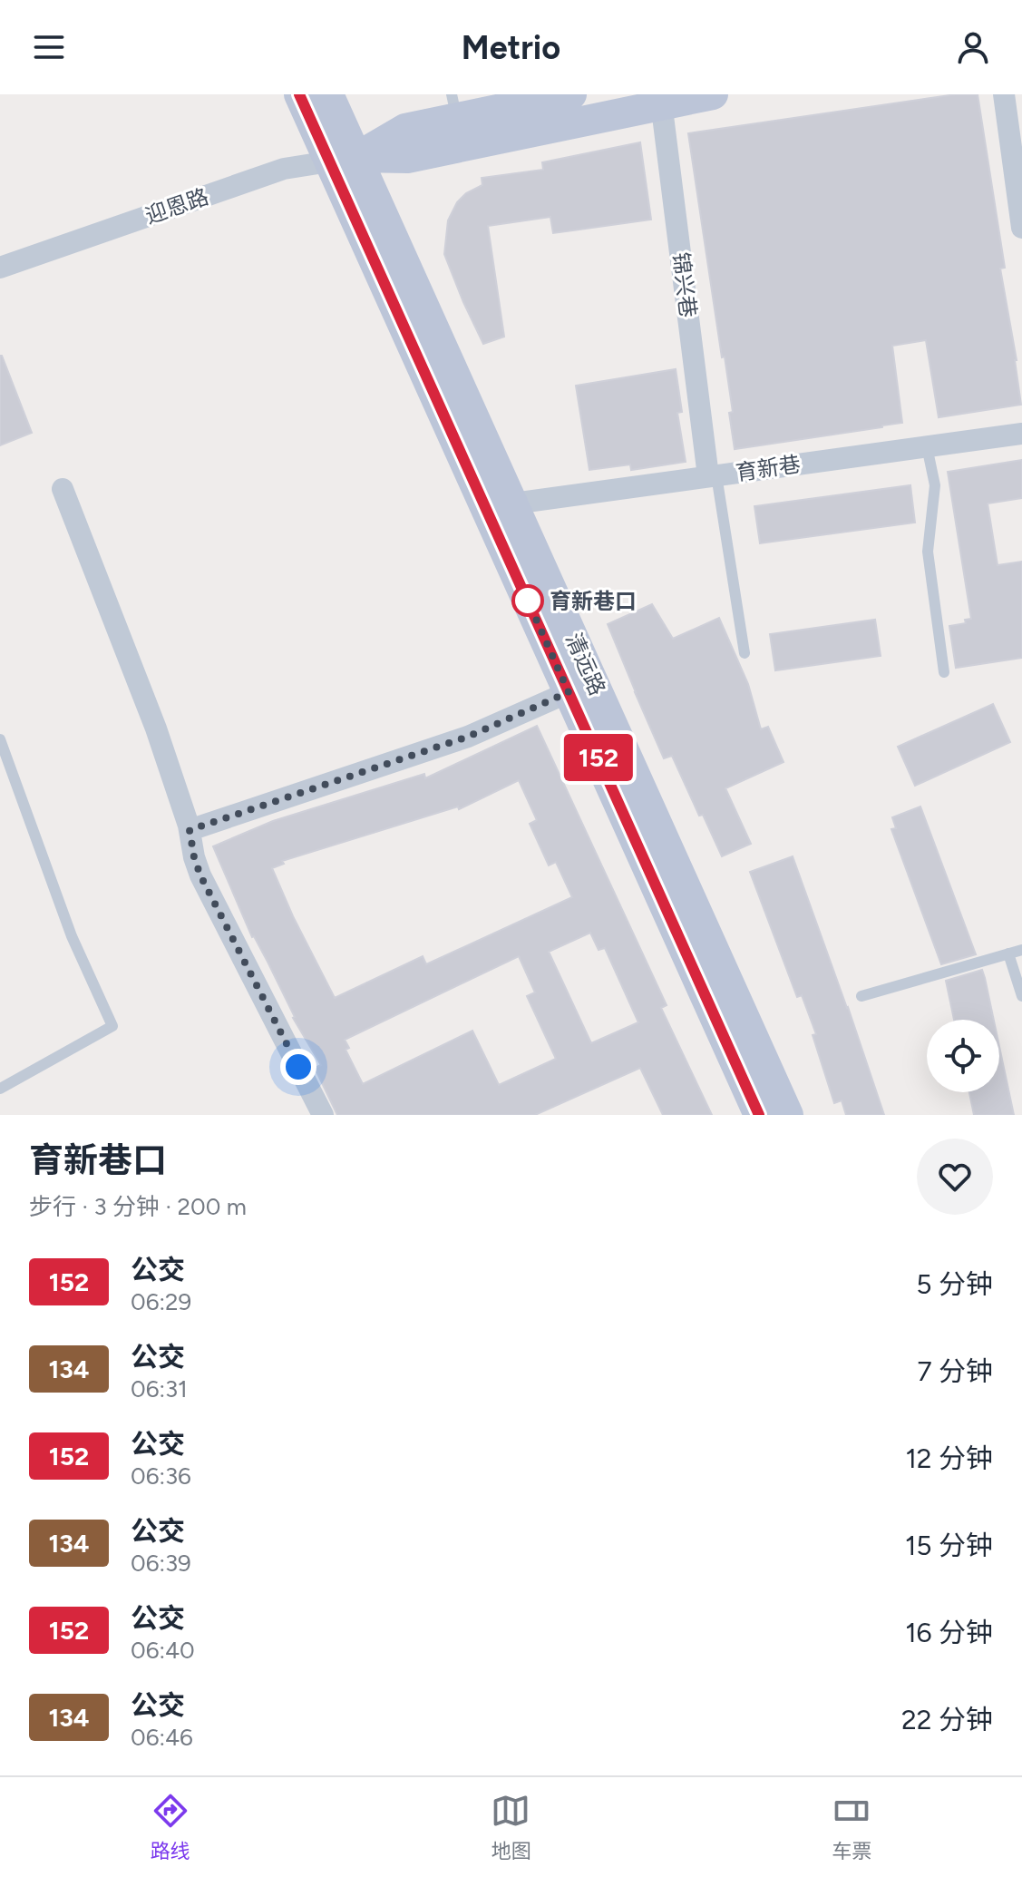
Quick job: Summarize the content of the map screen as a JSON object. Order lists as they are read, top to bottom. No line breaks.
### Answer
{"streets":{"main road":["迎恩路","清远路"],"street":["锦兴巷","育新巷"]},"crossings":[["迎恩路","锦兴巷"],["迎恩路","清远路"],["锦兴巷","育新巷"],["育新巷","清远路"]],"places":["育新巷口"],"lines":["bus line 152"],"page":{"header":"Metrio","on_map":"152","heading":["育新巷口","步行 · 3 分钟 · 200 m"],"list":[{"mark":"152","name":"公交","note":"06:29","value":"5 分钟"},{"mark":"134","name":"公交","note":"06:31","value":"7 分钟"},{"mark":"152","name":"公交","note":"06:36","value":"12 分钟"},{"mark":"134","name":"公交","note":"06:39","value":"15 分钟"},{"mark":"152","name":"公交","note":"06:40","value":"16 分钟"},{"mark":"134","name":"公交","note":"06:46","value":"22 分钟"}],"tabs":["路线","地图","车票"]}}
